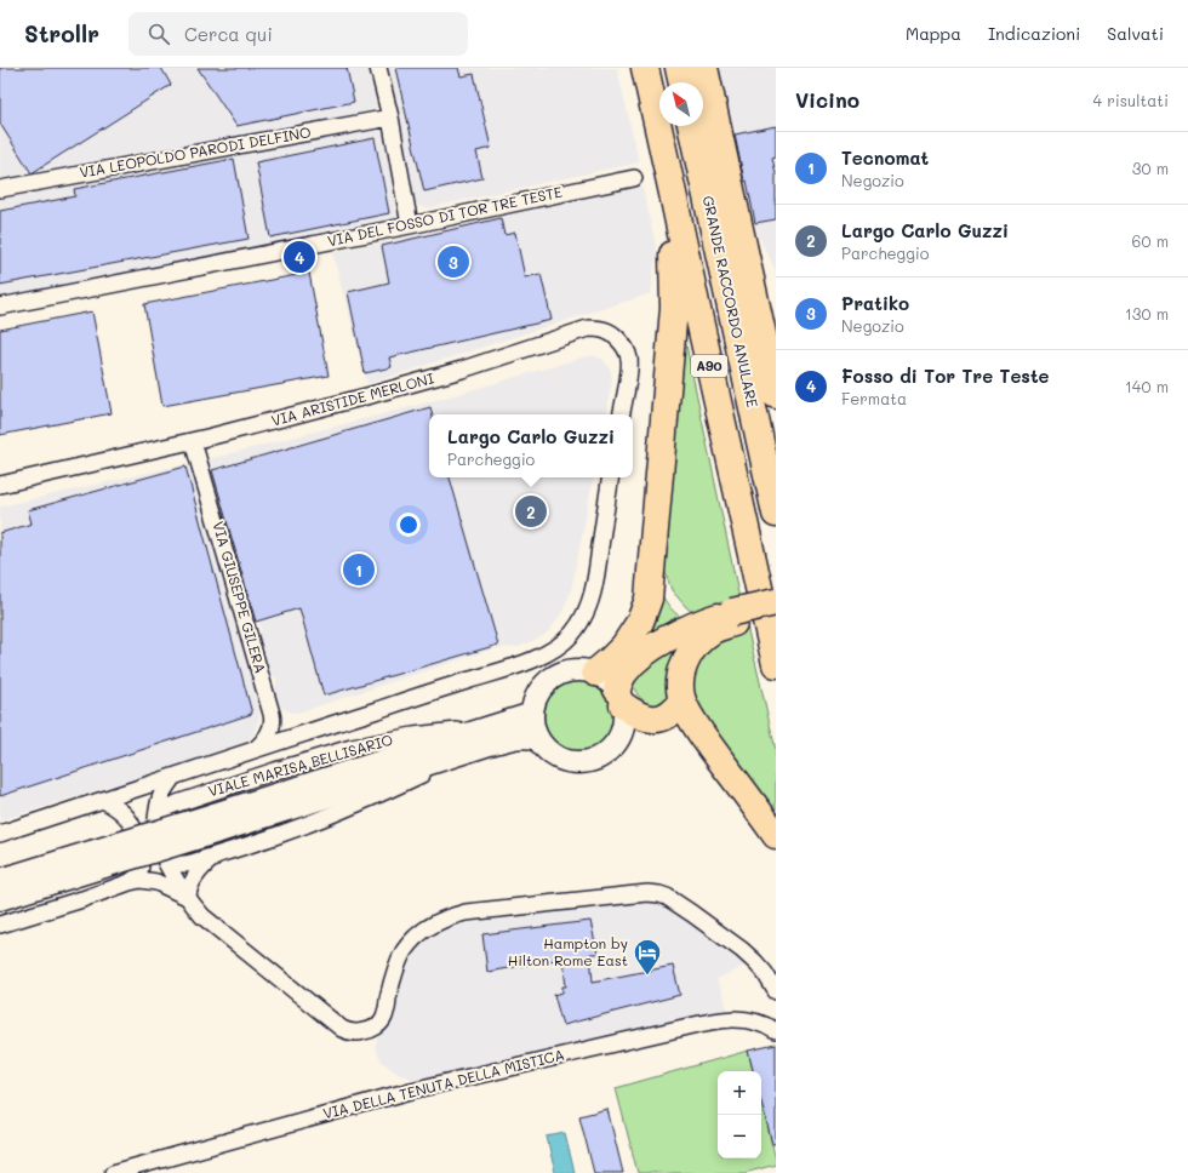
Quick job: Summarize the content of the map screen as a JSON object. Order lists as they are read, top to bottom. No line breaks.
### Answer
{"streets":{"highway":["GRANDE RACCORDO ANULARE","A90"],"main road":["VIALE MARISA BELLISARIO"],"street":["VIA LEOPOLDO PARODI DELFINO","VIA DEL FOSSO DI TOR TRE TESTE","VIA ARISTIDE MERLONI","VIA GIUSEPPE GILERA","VIA DELLA TENUTA DELLA MISTICA"]},"crossings":[["VIA ARISTIDE MERLONI","VIA GIUSEPPE GILERA"]],"places":{"hotel":["Hampton by Hilton Rome East"]},"north":"top left","page":{"header":"Strollr","search":"Cerca qui","nav":["Mappa","Indicazioni","Salvati"],"heading":["Vicino","4 risultati"],"list":[{"mark":"1","name":"Tecnomat","note":"Negozio","value":"30 m"},{"mark":"2","name":"Largo Carlo Guzzi","note":"Parcheggio","value":"60 m"},{"mark":"3","name":"Pratiko","note":"Negozio","value":"130 m"},{"mark":"4","name":"Fosso di Tor Tre Teste","note":"Fermata","value":"140 m"}],"pins":["4","3","2","1"],"popup":["Largo Carlo Guzzi","Parcheggio"],"map_buttons":["+","−"]}}
